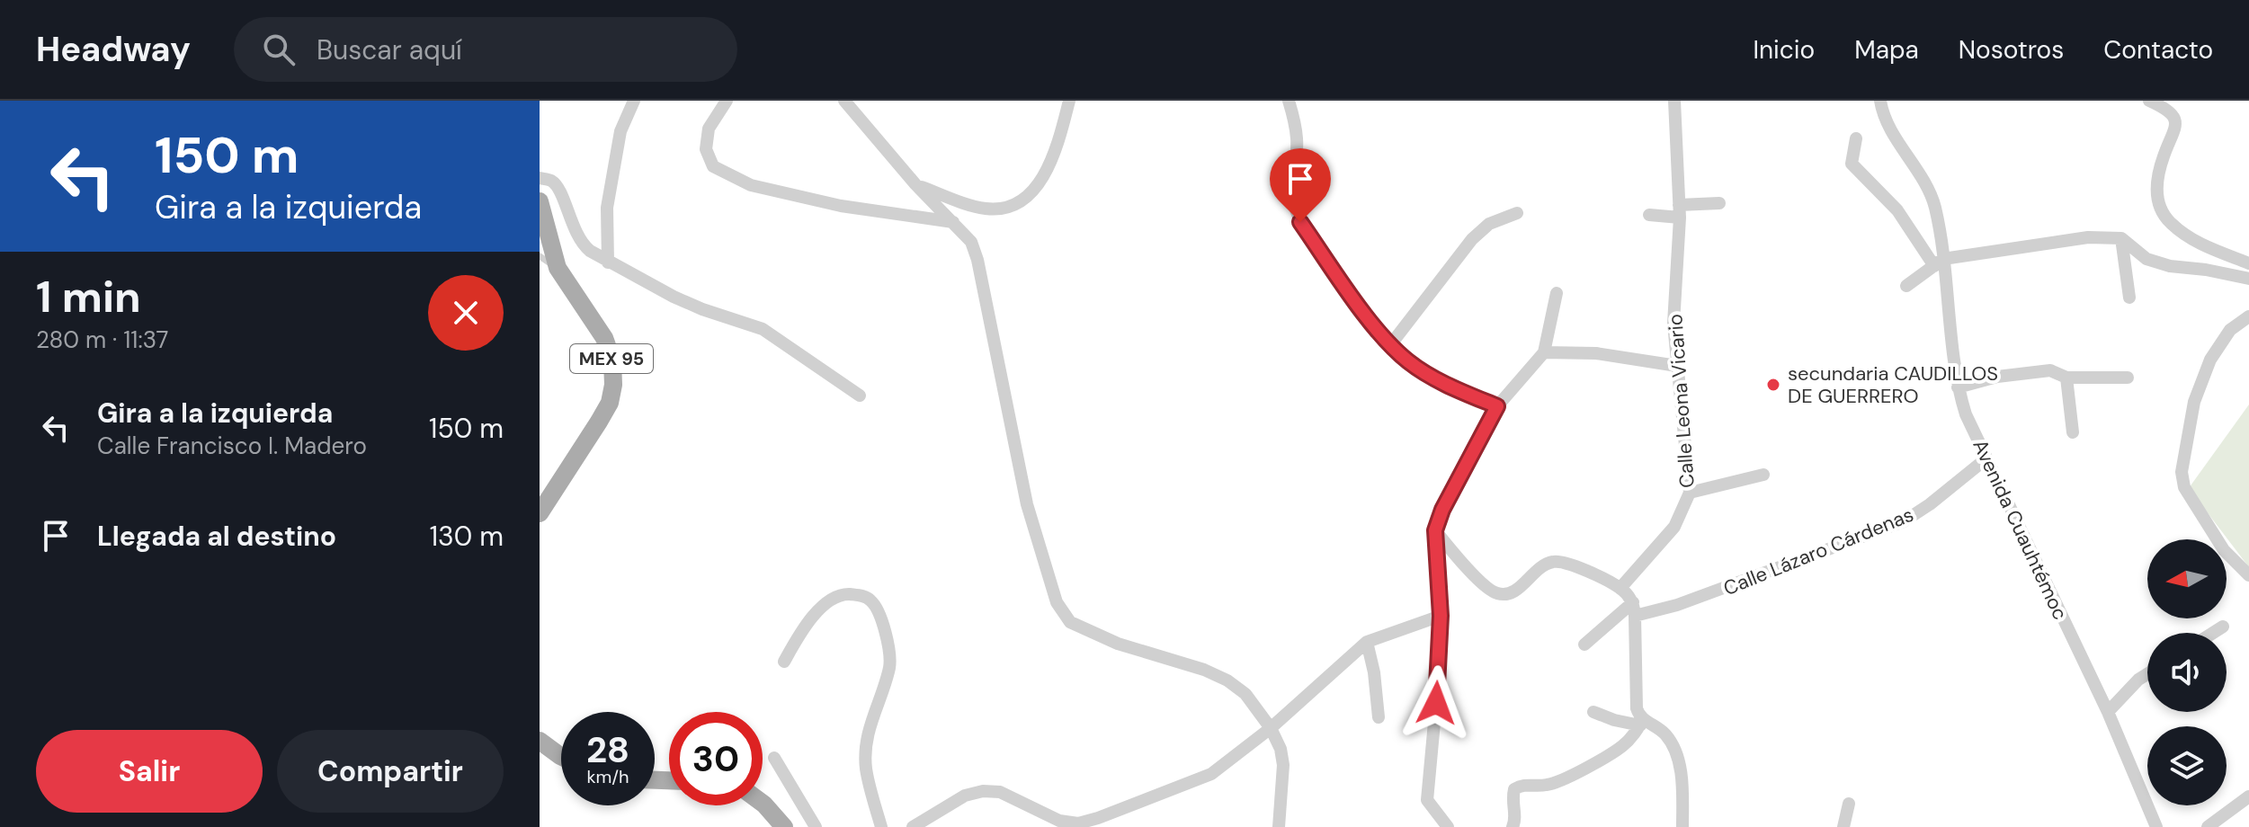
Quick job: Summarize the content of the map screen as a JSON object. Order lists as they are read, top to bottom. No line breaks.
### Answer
{"streets":{"main road":["MEX 95"],"street":["Calle Leona Vicario","Avenida Cuauhtémoc","Calle Lázaro Cárdenas"]},"crossings":[["Avenida Cuauhtémoc","Calle Lázaro Cárdenas"]],"places":["secundaria CAUDILLOS DE GUERRERO"],"north":"left","page":{"header":"Headway","search":"Buscar aquí","nav":["Inicio","Mapa","Nosotros","Contacto"],"turn":["150 m","Gira a la izquierda"],"heading":["1 min","280 m · 11:37"],"list":[{"name":"Gira a la izquierda","note":"Calle Francisco I. Madero","value":"150 m"},{"name":"Llegada al destino","value":"130 m"}],"speed":"28 km/h","limit":"30","buttons":["Salir","Compartir"]}}
